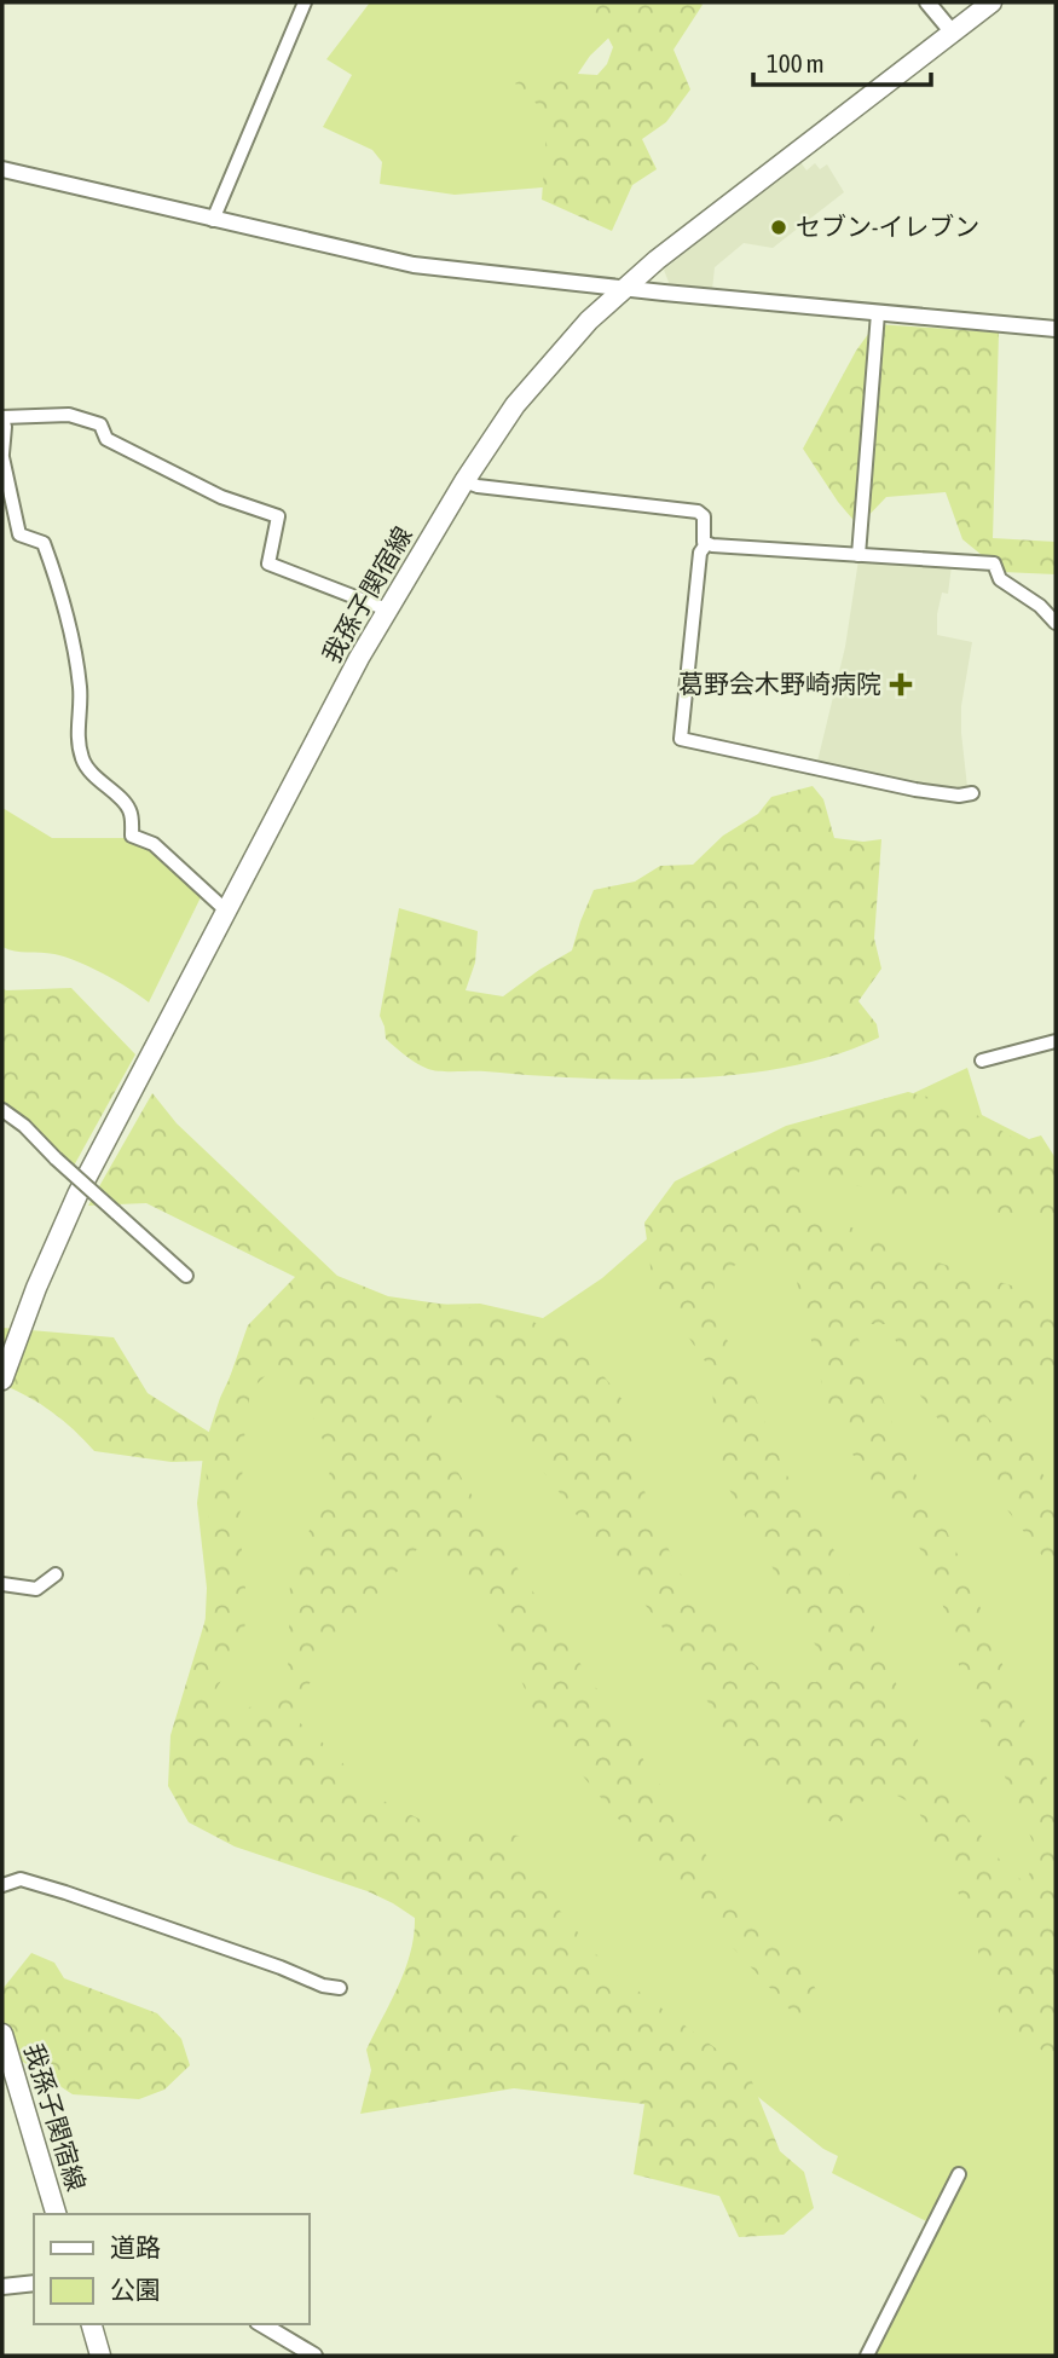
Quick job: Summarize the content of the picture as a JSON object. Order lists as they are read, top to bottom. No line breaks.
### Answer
{"streets":{"main road":["我孫子関宿線"]},"places":{"other":["セブン-イレブン"],"health":["葛野会木野崎病院"]},"legend":["道路","公園"],"scale_bar":"100 m"}
